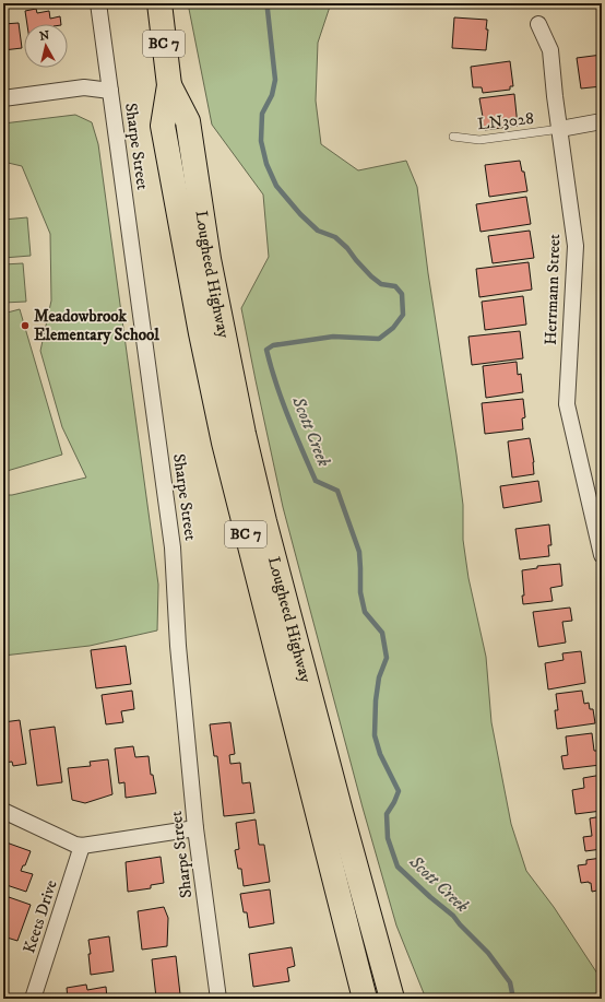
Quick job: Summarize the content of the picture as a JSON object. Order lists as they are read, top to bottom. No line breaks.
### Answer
{"streets":{"main road":["BC 7","Lougheed Highway"],"street":["Sharpe Street","Herrmann Street","Keets Drive"],"lane":["LN3028"]},"crossings":[["LN3028","Herrmann Street"]],"water":["Scott Creek"],"places":["Meadowbrook Elementary School"],"north":"top"}
